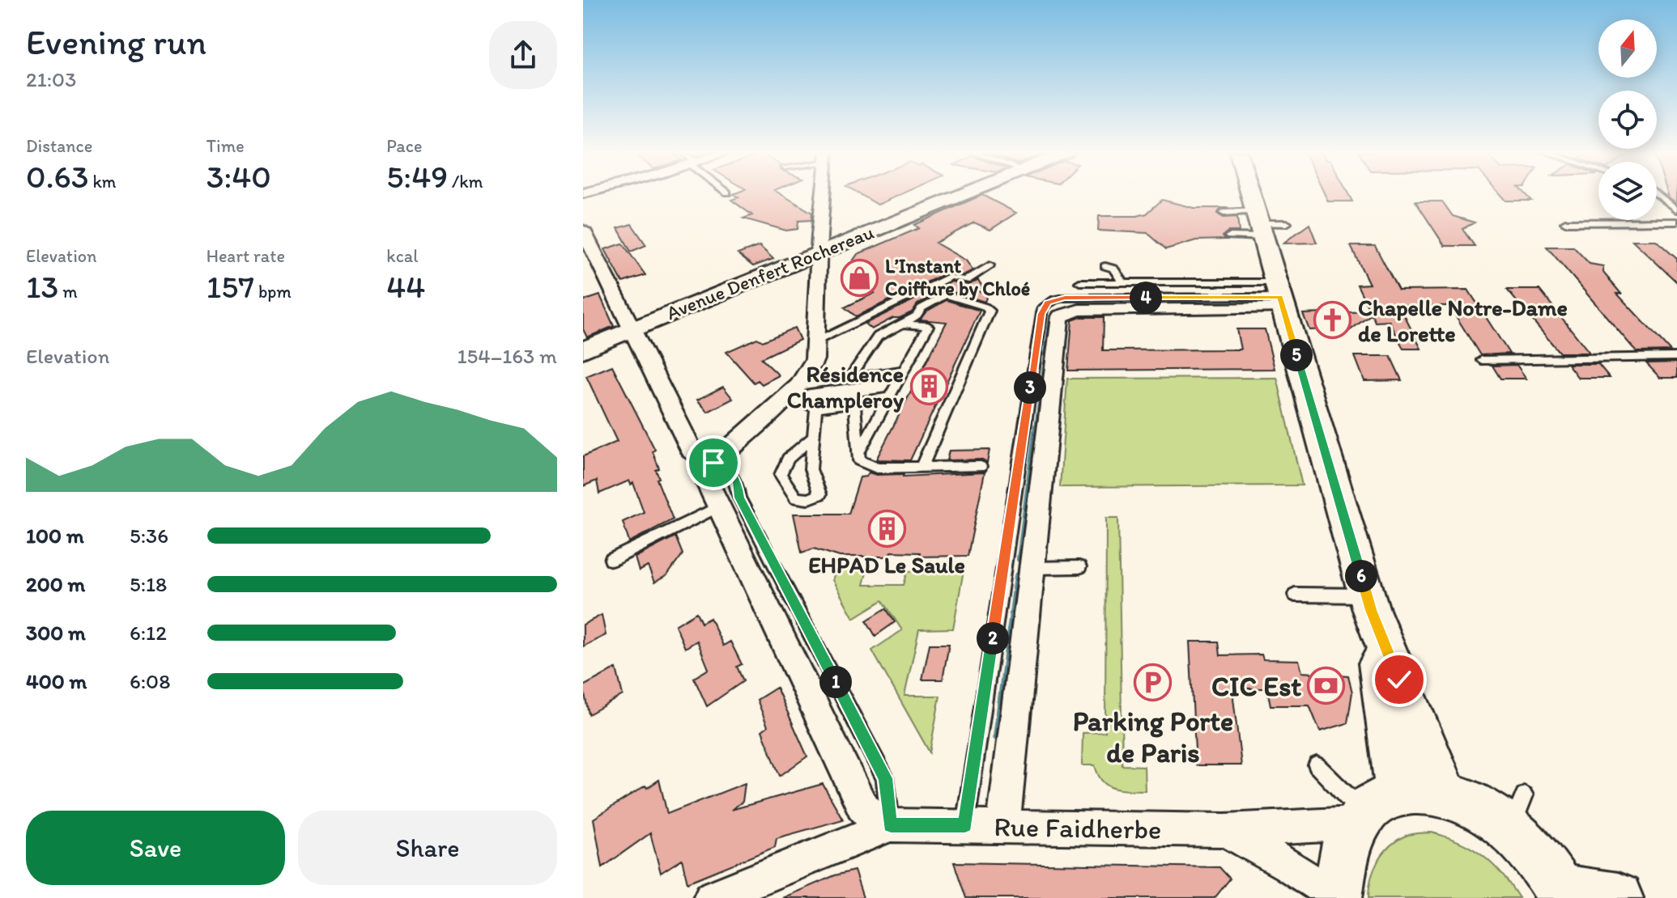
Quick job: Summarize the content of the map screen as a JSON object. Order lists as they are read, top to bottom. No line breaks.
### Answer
{"streets":{"street":["Avenue Denfert Rochereau","Rue Faidherbe"]},"places":{"shop":["L’Instant Coiffure by Chloé"],"church":["Chapelle Notre-Dame de Lorette"],"building":["Résidence Champleroy","EHPAD Le Saule"],"parking":["Parking Porte de Paris"],"bank":["CIC Est"]},"north":"top","page":{"heading":["Evening run","21:03"],"stats":[["Distance","0.63 km"],["Time","3:40"],["Pace","5:49 /km"],["Elevation","13 m"],["Heart rate","157 bpm"],["kcal","44"]],"pins":["4","5","3","6","2","1"],"chart":["Elevation","154–163 m"],"list":[{"name":"100 m","note":"5:36"},{"name":"200 m","note":"5:18"},{"name":"300 m","note":"6:12"},{"name":"400 m","note":"6:08"}],"buttons":["Save","Share"]}}
